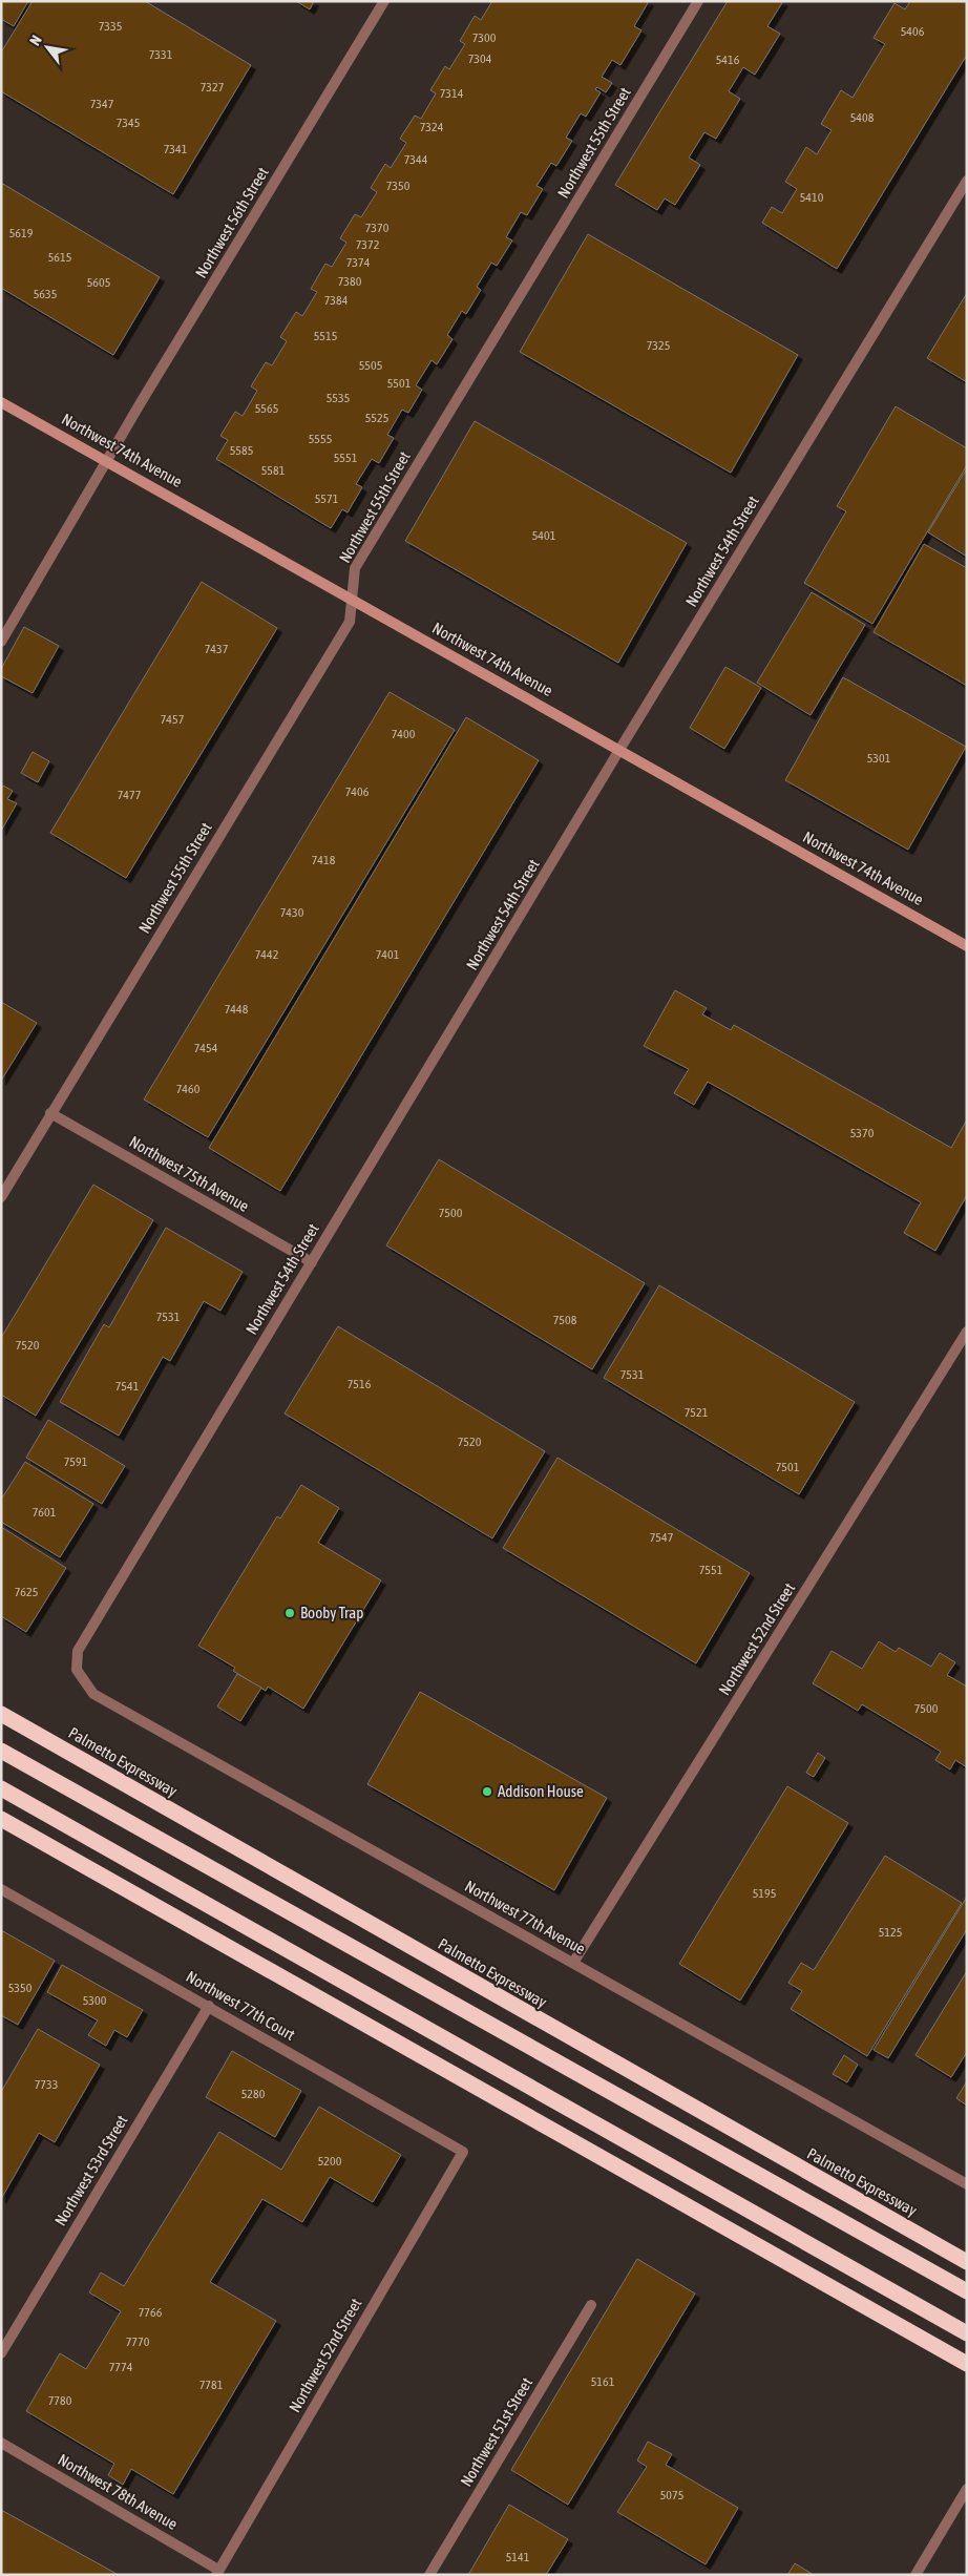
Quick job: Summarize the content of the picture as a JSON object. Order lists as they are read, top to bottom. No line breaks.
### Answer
{"streets":{"highway":["Palmetto Expressway"],"street":["Northwest 55th Street","Northwest 56th Street","Northwest 74th Avenue","Northwest 54th Street","Northwest 75th Avenue","Northwest 52nd Street","Northwest 77th Avenue","Northwest 77th Court","Northwest 53rd Street","Northwest 51st Street","Northwest 78th Avenue"]},"crossings":[["Northwest 55th Street","Northwest 74th Avenue"],["Northwest 55th Street","Northwest 75th Avenue"],["Northwest 56th Street","Northwest 74th Avenue"],["Northwest 74th Avenue","Northwest 54th Street"],["Northwest 54th Street","Northwest 75th Avenue"],["Northwest 54th Street","Northwest 77th Avenue"],["Northwest 52nd Street","Northwest 77th Avenue"],["Northwest 52nd Street","Northwest 77th Court"],["Northwest 52nd Street","Northwest 78th Avenue"],["Northwest 77th Court","Northwest 53rd Street"]],"places":["Booby Trap","Addison House"],"house_numbers":["7335","5406","7300","7331","7304","5416","7327","7314","7347","5408","7345","7324","7341","7344","7350","5410","7370","5619","7372","5615","7374","7380","5605","5635","7384","5515","7325","5505","5501","5535","5565","5525","5555","5585","5551","5581","5571","5401","7437","7457","7400","5301","7406","7477","7418","7430","7442","7401","7448","7454","7460","5370","7500","7531","7508","7520","7531","7516","7541","7521","7520","7591","7501","7601","7547","7551","7625","7500","5195","5125","5350","5300","7733","5280","5200","7766","7770","7774","5161","7781","7780","5075","5141"],"north":"top left"}
